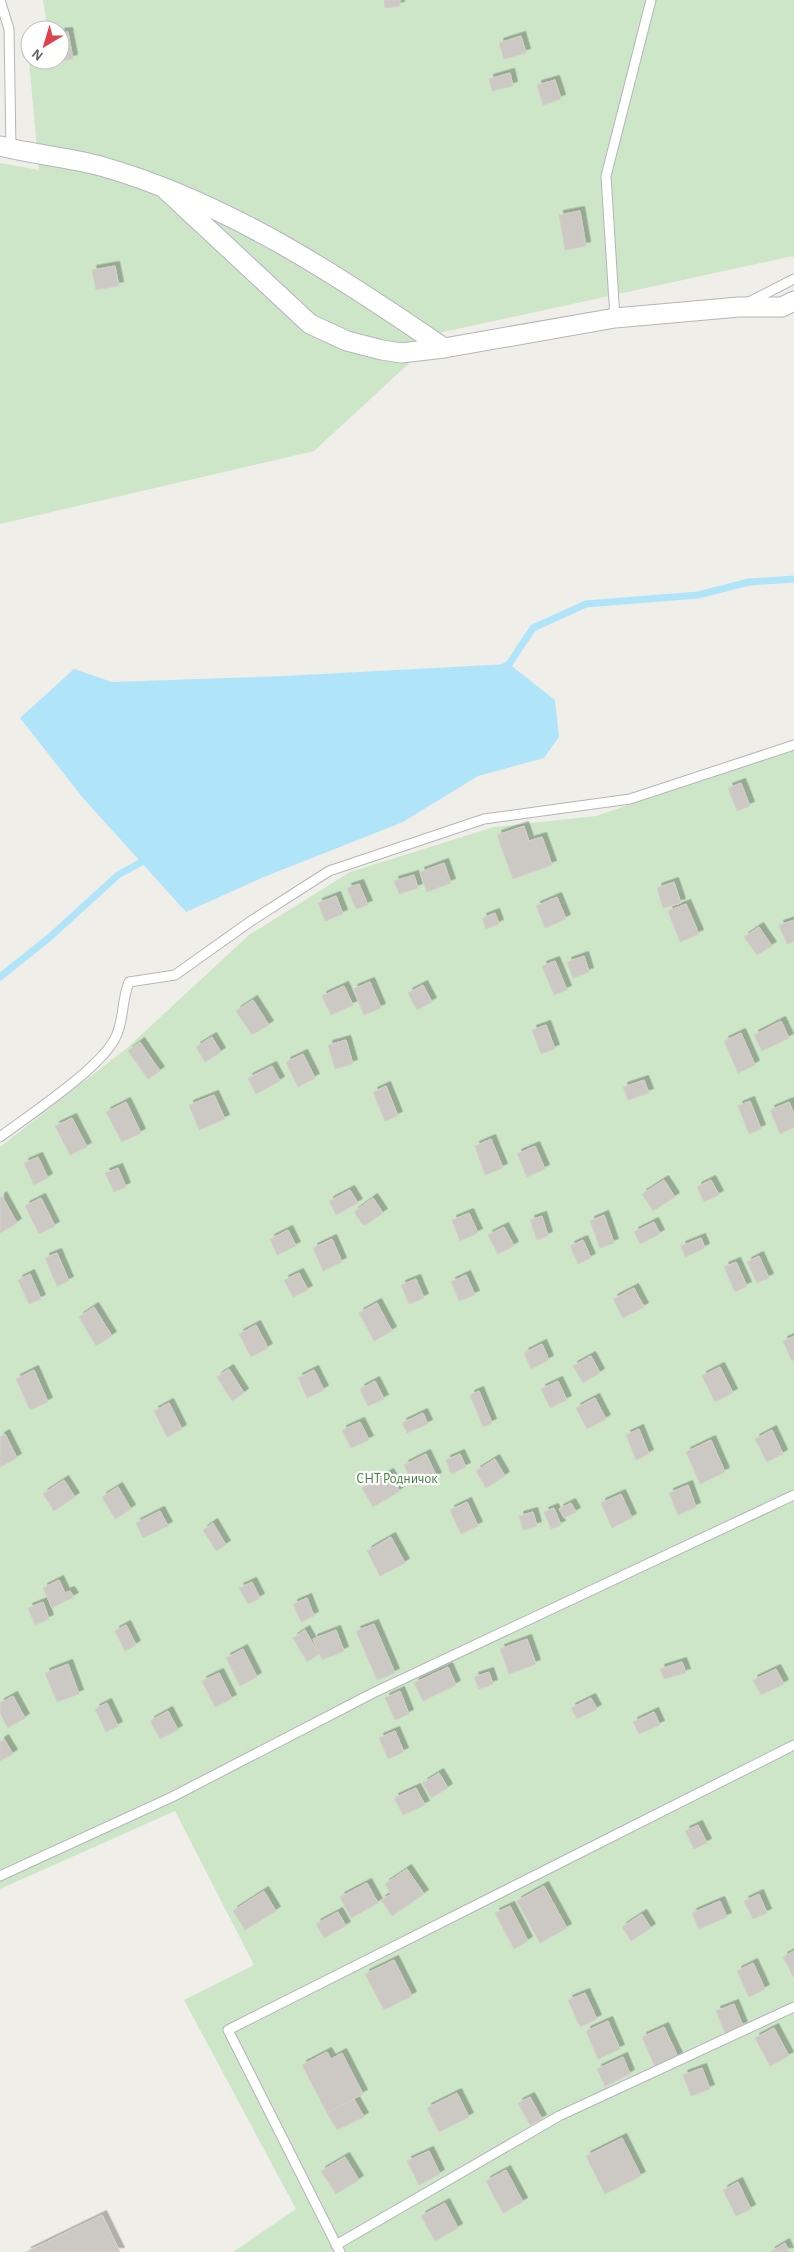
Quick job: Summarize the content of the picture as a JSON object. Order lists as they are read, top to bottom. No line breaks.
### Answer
{"parks":["СНТ Родничок"],"north":"bottom left"}
